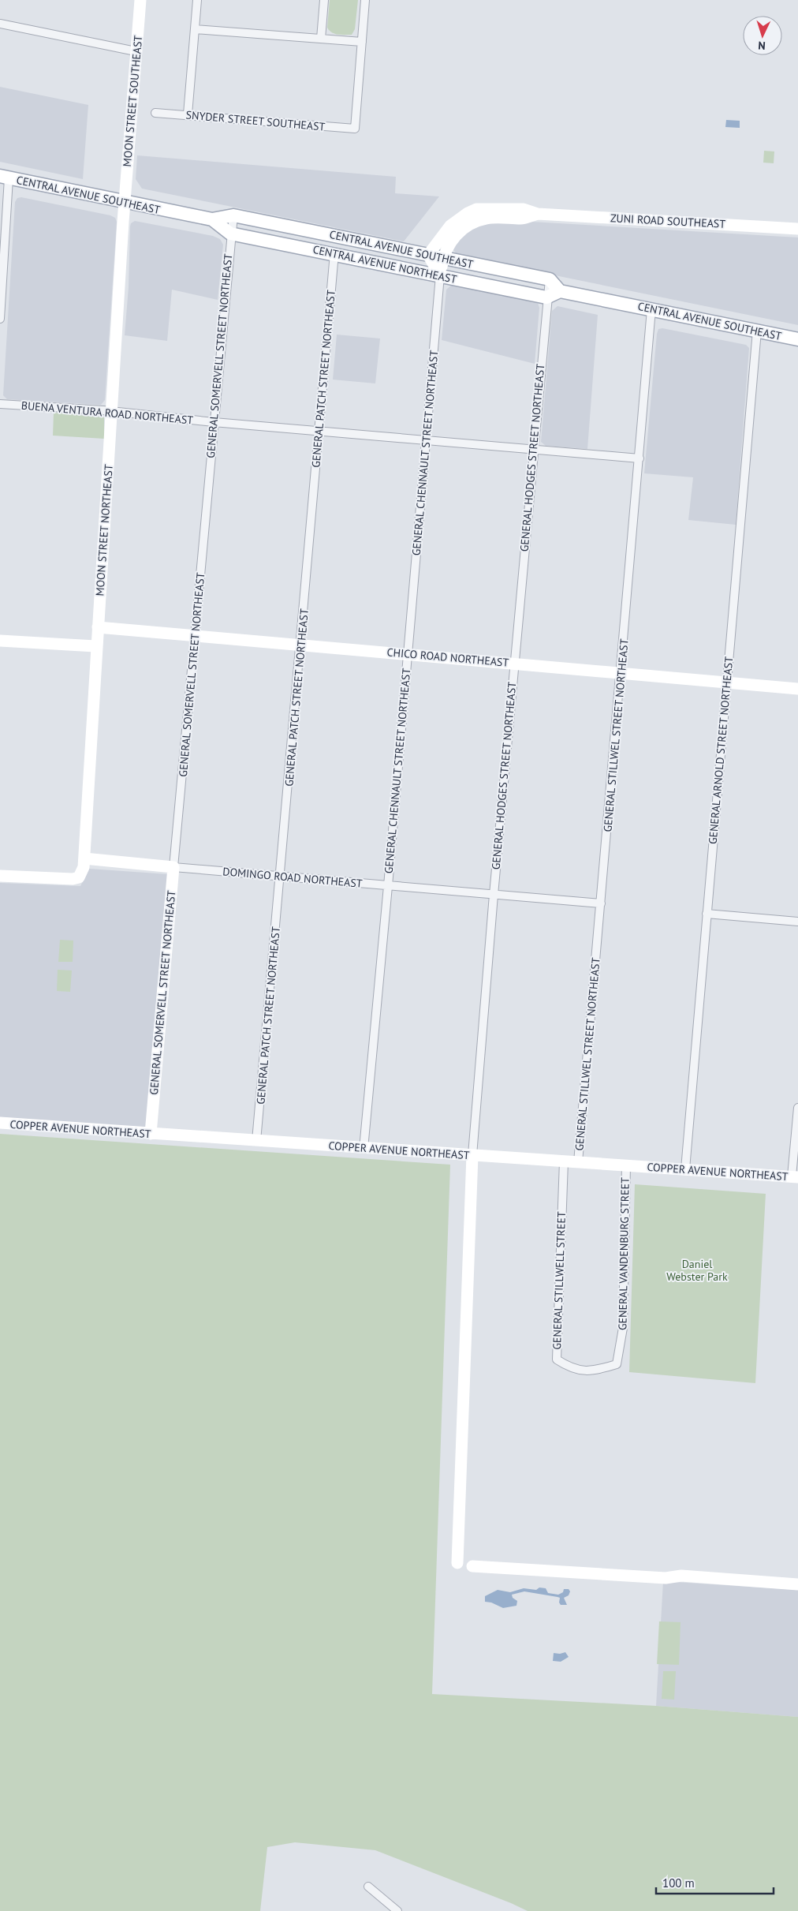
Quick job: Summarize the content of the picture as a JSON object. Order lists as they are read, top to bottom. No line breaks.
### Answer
{"streets":{"main road":["CENTRAL AVENUE SOUTHEAST","CENTRAL AVENUE NORTHEAST"],"street":["MOON STREET SOUTHEAST","SNYDER STREET SOUTHEAST","ZUNI ROAD SOUTHEAST","GENERAL SOMERVELL STREET NORTHEAST","GENERAL PATCH STREET NORTHEAST","BUENA VENTURA ROAD NORTHEAST","GENERAL CHENNAULT STREET NORTHEAST","GENERAL HODGES STREET NORTHEAST","MOON STREET NORTHEAST","CHICO ROAD NORTHEAST","GENERAL STILLWEL STREET NORTHEAST","GENERAL ARNOLD STREET NORTHEAST","DOMINGO ROAD NORTHEAST","COPPER AVENUE NORTHEAST","GENERAL VANDENBURG STREET","GENERAL STILLWELL STREET"]},"crossings":[["MOON STREET SOUTHEAST","CENTRAL AVENUE SOUTHEAST"],["MOON STREET SOUTHEAST","MOON STREET NORTHEAST"],["CENTRAL AVENUE SOUTHEAST","ZUNI ROAD SOUTHEAST"],["CENTRAL AVENUE SOUTHEAST","CENTRAL AVENUE NORTHEAST"],["CENTRAL AVENUE SOUTHEAST","GENERAL SOMERVELL STREET NORTHEAST"],["CENTRAL AVENUE SOUTHEAST","GENERAL HODGES STREET NORTHEAST"],["CENTRAL AVENUE SOUTHEAST","MOON STREET NORTHEAST"],["CENTRAL AVENUE SOUTHEAST","GENERAL STILLWEL STREET NORTHEAST"],["CENTRAL AVENUE SOUTHEAST","GENERAL ARNOLD STREET NORTHEAST"],["ZUNI ROAD SOUTHEAST","CENTRAL AVENUE NORTHEAST"],["ZUNI ROAD SOUTHEAST","GENERAL CHENNAULT STREET NORTHEAST"],["CENTRAL AVENUE NORTHEAST","GENERAL SOMERVELL STREET NORTHEAST"],["CENTRAL AVENUE NORTHEAST","GENERAL PATCH STREET NORTHEAST"],["CENTRAL AVENUE NORTHEAST","GENERAL CHENNAULT STREET NORTHEAST"],["CENTRAL AVENUE NORTHEAST","GENERAL HODGES STREET NORTHEAST"],["GENERAL SOMERVELL STREET NORTHEAST","BUENA VENTURA ROAD NORTHEAST"],["GENERAL SOMERVELL STREET NORTHEAST","CHICO ROAD NORTHEAST"],["GENERAL SOMERVELL STREET NORTHEAST","DOMINGO ROAD NORTHEAST"],["GENERAL SOMERVELL STREET NORTHEAST","COPPER AVENUE NORTHEAST"],["GENERAL PATCH STREET NORTHEAST","BUENA VENTURA ROAD NORTHEAST"],["GENERAL PATCH STREET NORTHEAST","CHICO ROAD NORTHEAST"],["GENERAL PATCH STREET NORTHEAST","DOMINGO ROAD NORTHEAST"],["GENERAL PATCH STREET NORTHEAST","COPPER AVENUE NORTHEAST"],["BUENA VENTURA ROAD NORTHEAST","GENERAL CHENNAULT STREET NORTHEAST"],["BUENA VENTURA ROAD NORTHEAST","GENERAL HODGES STREET NORTHEAST"],["BUENA VENTURA ROAD NORTHEAST","MOON STREET NORTHEAST"],["BUENA VENTURA ROAD NORTHEAST","GENERAL STILLWEL STREET NORTHEAST"],["GENERAL CHENNAULT STREET NORTHEAST","CHICO ROAD NORTHEAST"],["GENERAL CHENNAULT STREET NORTHEAST","DOMINGO ROAD NORTHEAST"],["GENERAL CHENNAULT STREET NORTHEAST","COPPER AVENUE NORTHEAST"],["GENERAL HODGES STREET NORTHEAST","CHICO ROAD NORTHEAST"],["GENERAL HODGES STREET NORTHEAST","DOMINGO ROAD NORTHEAST"],["GENERAL HODGES STREET NORTHEAST","COPPER AVENUE NORTHEAST"],["MOON STREET NORTHEAST","CHICO ROAD NORTHEAST"],["MOON STREET NORTHEAST","DOMINGO ROAD NORTHEAST"],["CHICO ROAD NORTHEAST","GENERAL STILLWEL STREET NORTHEAST"],["CHICO ROAD NORTHEAST","GENERAL ARNOLD STREET NORTHEAST"],["GENERAL STILLWEL STREET NORTHEAST","DOMINGO ROAD NORTHEAST"],["GENERAL STILLWEL STREET NORTHEAST","COPPER AVENUE NORTHEAST"],["GENERAL ARNOLD STREET NORTHEAST","COPPER AVENUE NORTHEAST"],["COPPER AVENUE NORTHEAST","GENERAL VANDENBURG STREET"],["COPPER AVENUE NORTHEAST","GENERAL STILLWELL STREET"],["GENERAL VANDENBURG STREET","GENERAL STILLWELL STREET"]],"parks":["Daniel Webster Park"],"scale_bar":"100 m","north":"bottom"}
